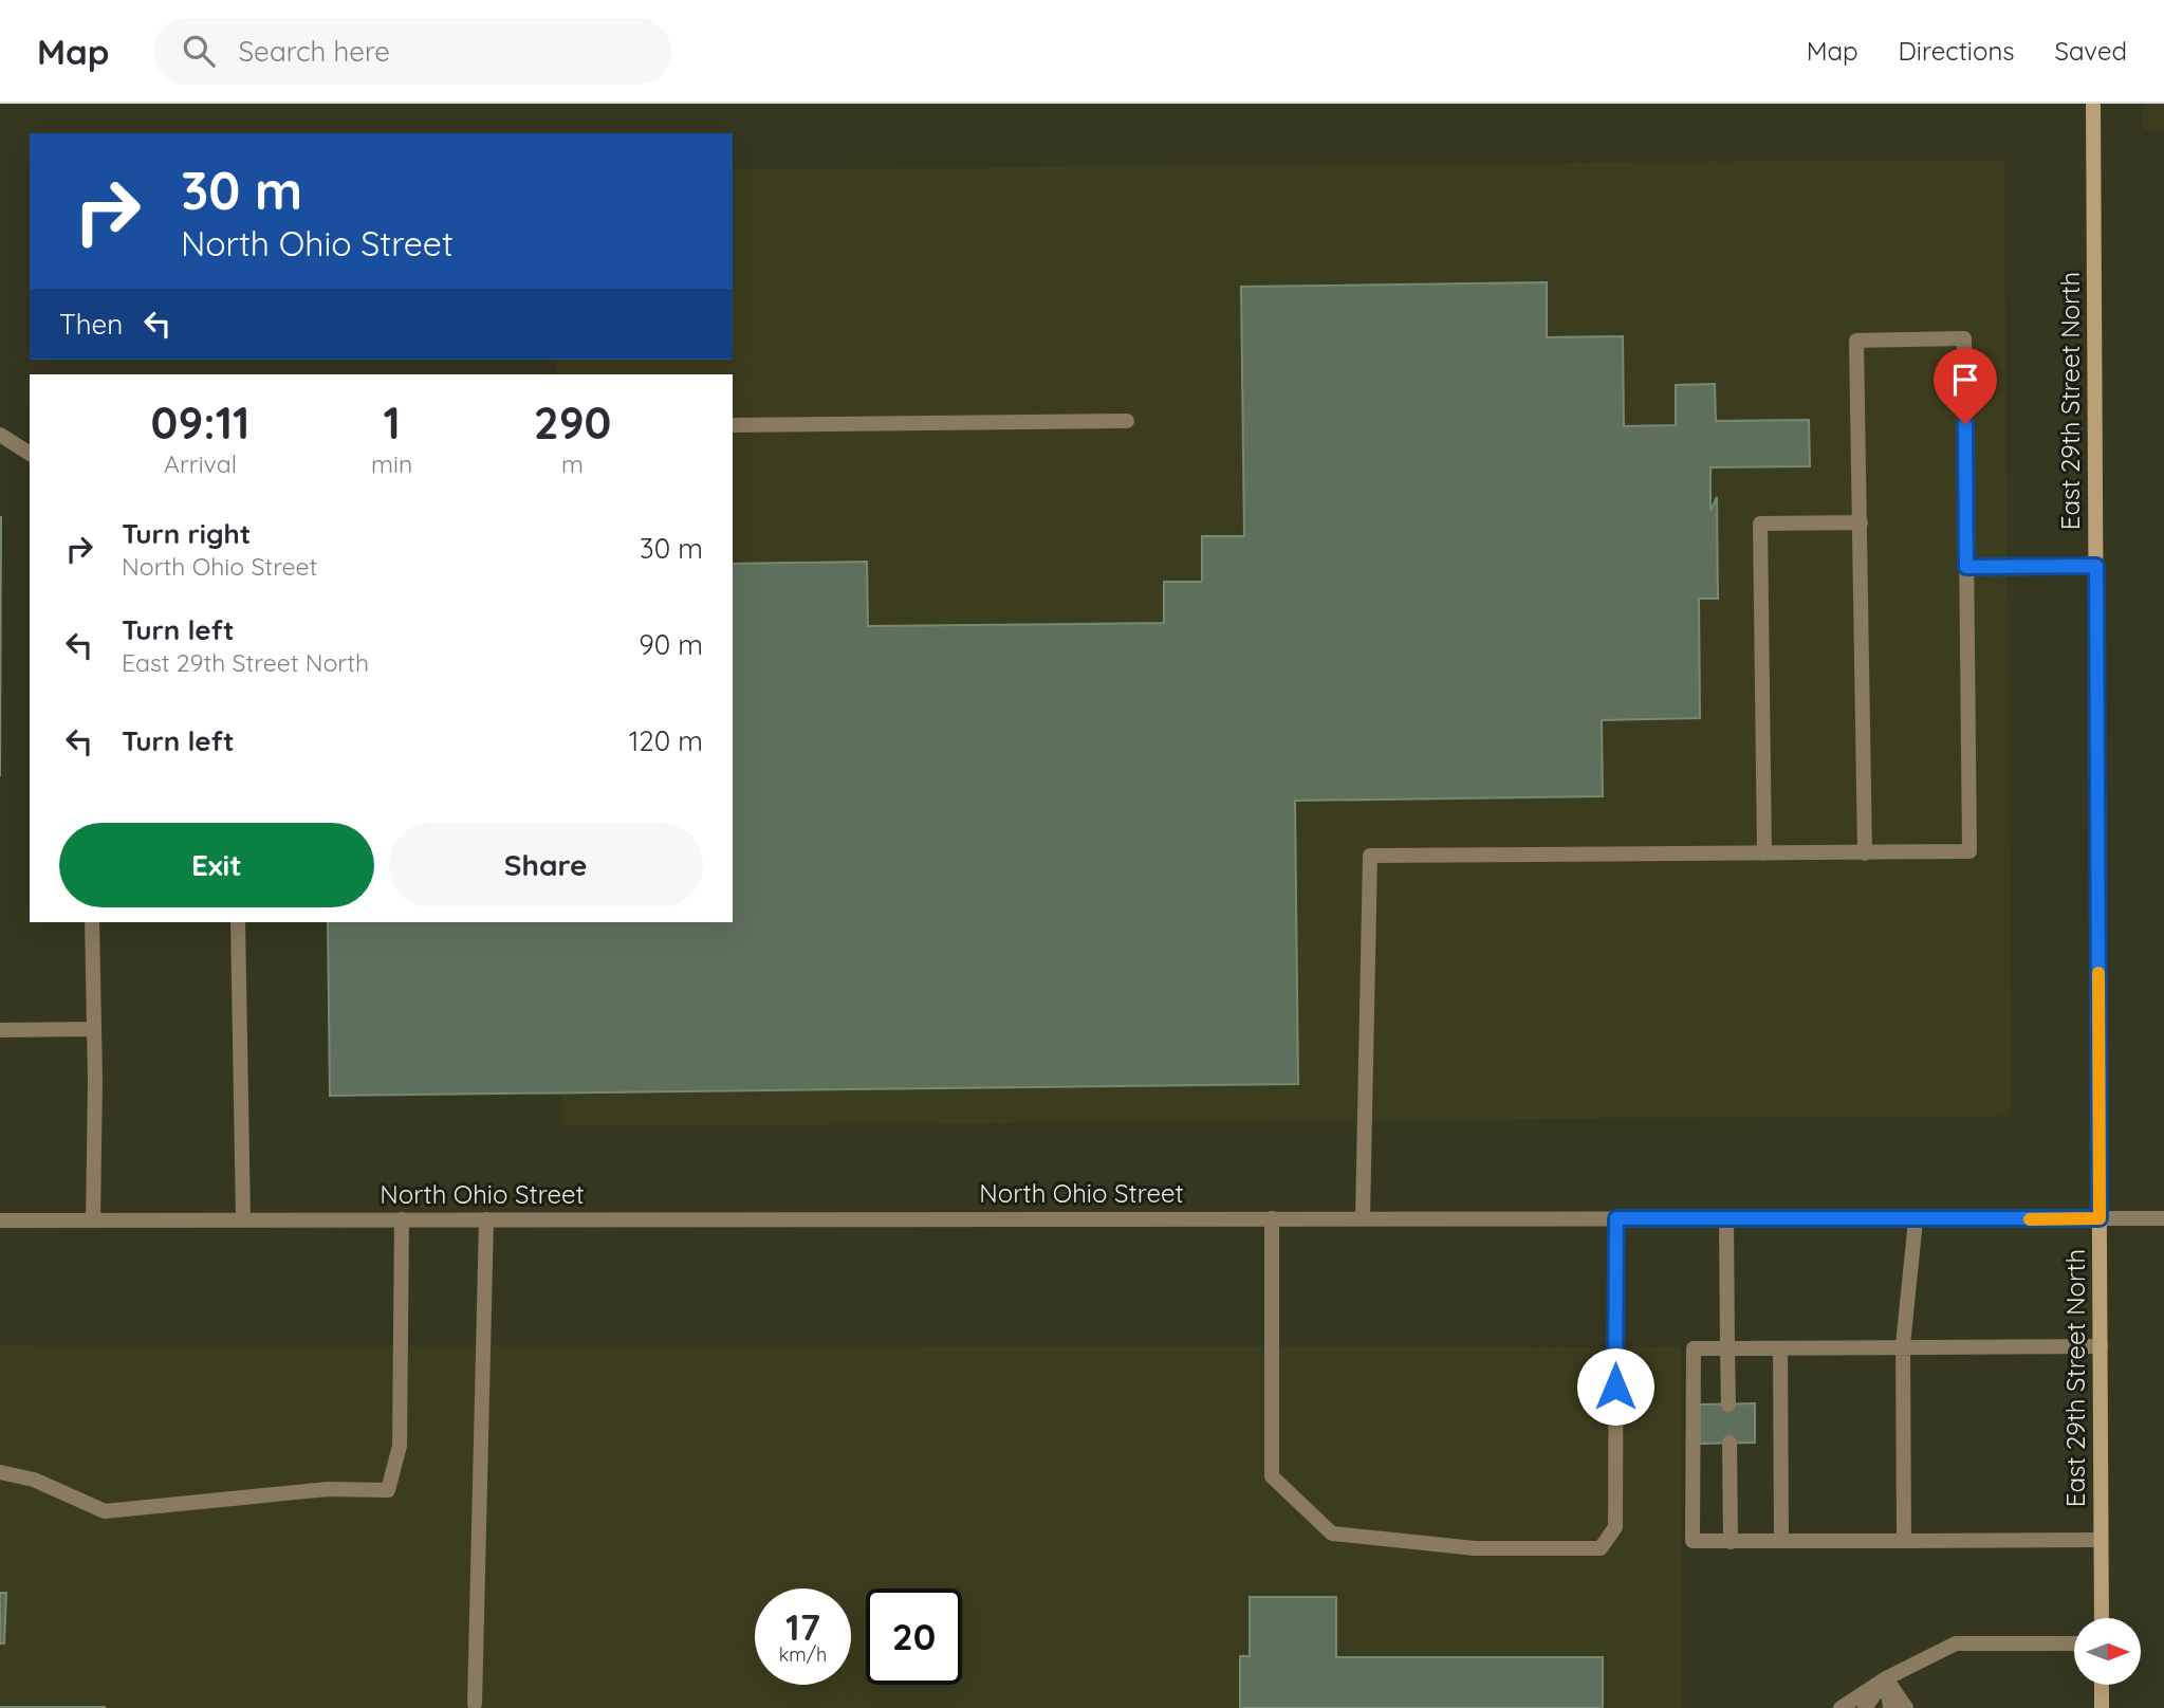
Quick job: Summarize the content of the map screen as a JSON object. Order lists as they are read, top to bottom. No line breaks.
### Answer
{"streets":{"street":["East 29th Street North","North Ohio Street"]},"crossings":[["East 29th Street North","North Ohio Street"]],"north":"right","page":{"header":"Map","search":"Search here","nav":["Map","Directions","Saved"],"turn":["30 m","North Ohio Street"],"then":"Then","eta":["09:11","Arrival","1","min","290","m"],"list":[{"name":"Turn right","note":"North Ohio Street","value":"30 m"},{"name":"Turn left","note":"East 29th Street North","value":"90 m"},{"name":"Turn left","value":"120 m"}],"buttons":["Exit","Share"],"speed":"17 km/h","limit":"20"}}
